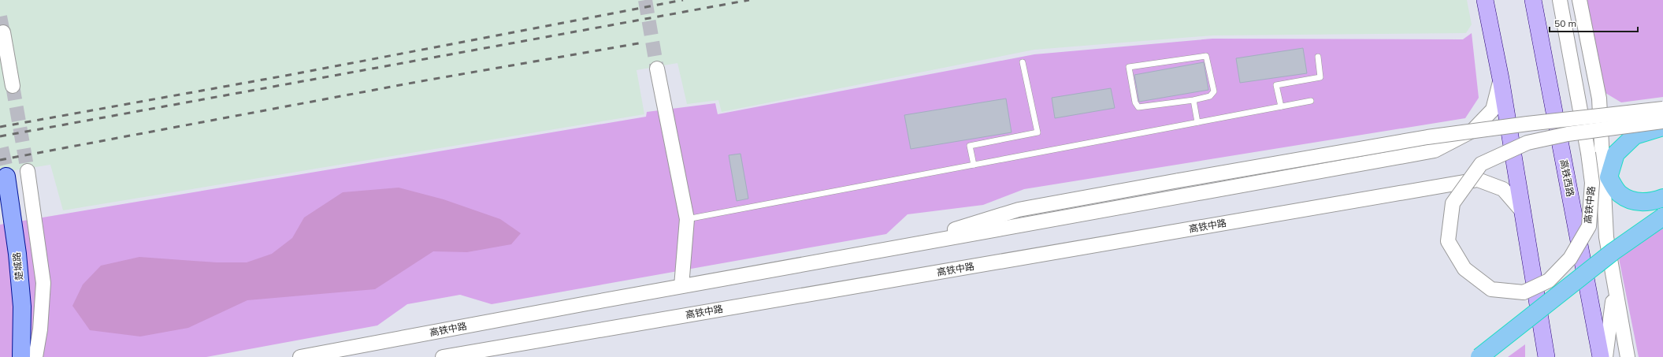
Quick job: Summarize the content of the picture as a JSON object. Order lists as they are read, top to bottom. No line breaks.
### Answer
{"streets":{"main road":["高铁西路","楚城路"],"street":["高铁中路"]},"scale_bar":"50 m"}
